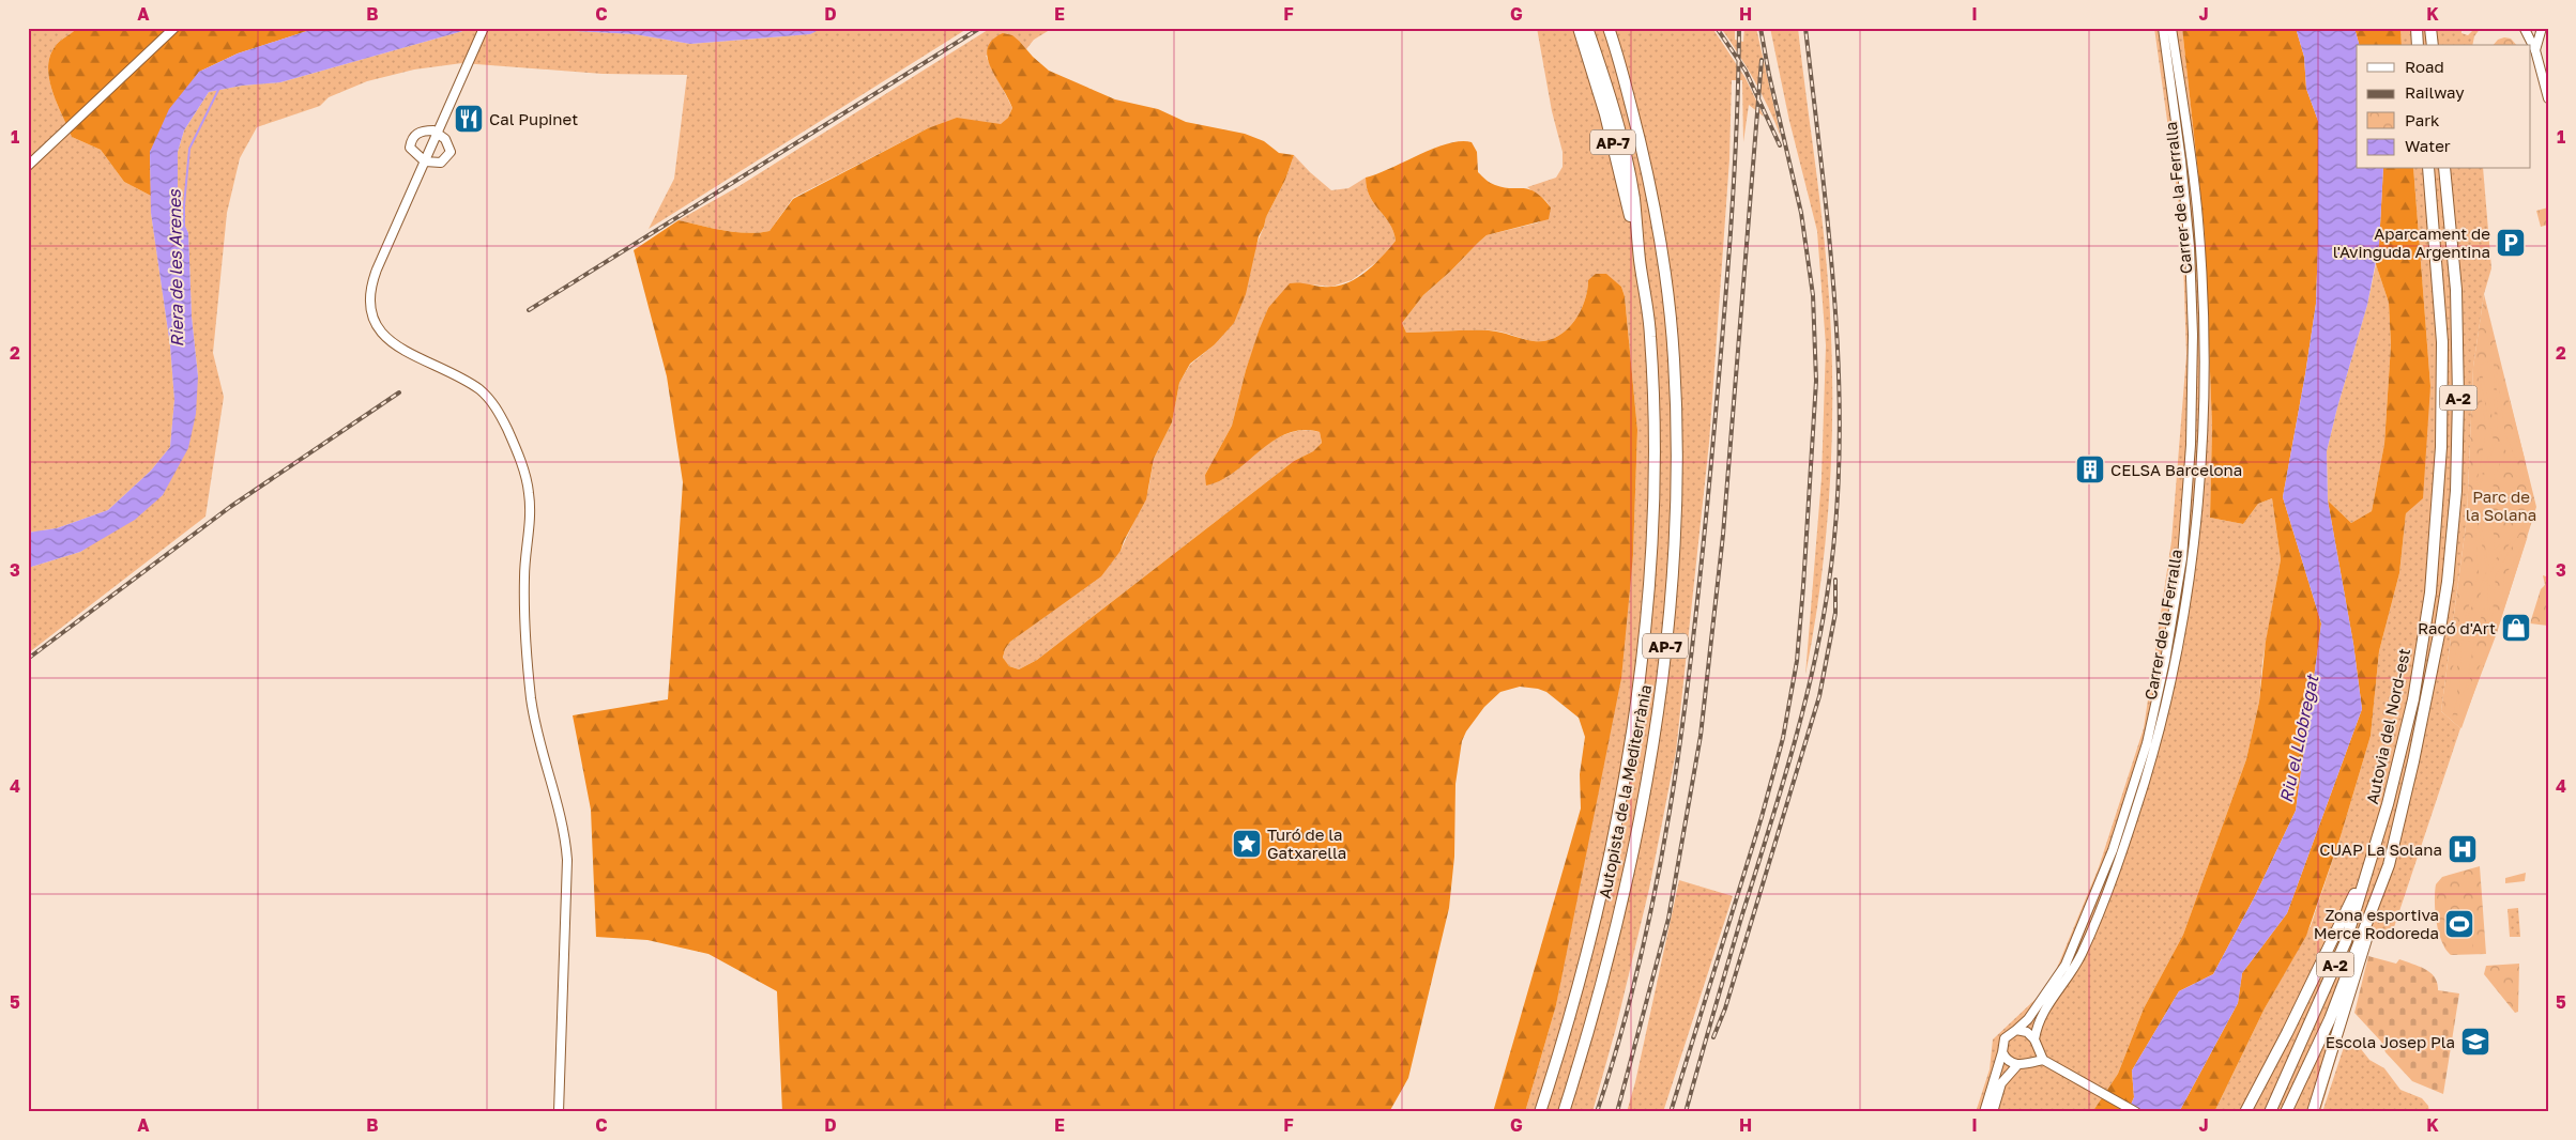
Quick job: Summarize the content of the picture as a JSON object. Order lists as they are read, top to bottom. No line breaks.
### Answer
{"streets":{"highway":["AP-7","A-2","Autovia del Nord-est","Autopista de la Mediterrània"],"street":["Carrer de la Ferralla"]},"crossings":[["AP-7","Autopista de la Mediterrània"]],"water":["Riera de les Arenes","Riu el Llobregat"],"parks":["Parc de la Solana"],"places":{"restaurant":["Cal Pupinet"],"parking":["Aparcament de l'Avinguda Argentina"],"building":["CELSA Barcelona"],"shop":["Racó d'Art"],"place":["Turó de la Gatxarella"],"hospital":["CUAP La Solana"],"sports":["Zona esportiva Merce Rodoreda"],"school or university":["Escola Josep Pla"]},"legend":["Road","Railway","Park","Water"],"grid":{"columns":["A","B","C","D","E","F","G","H","I","J","K"],"rows":["1","2","3","4","5"]}}
